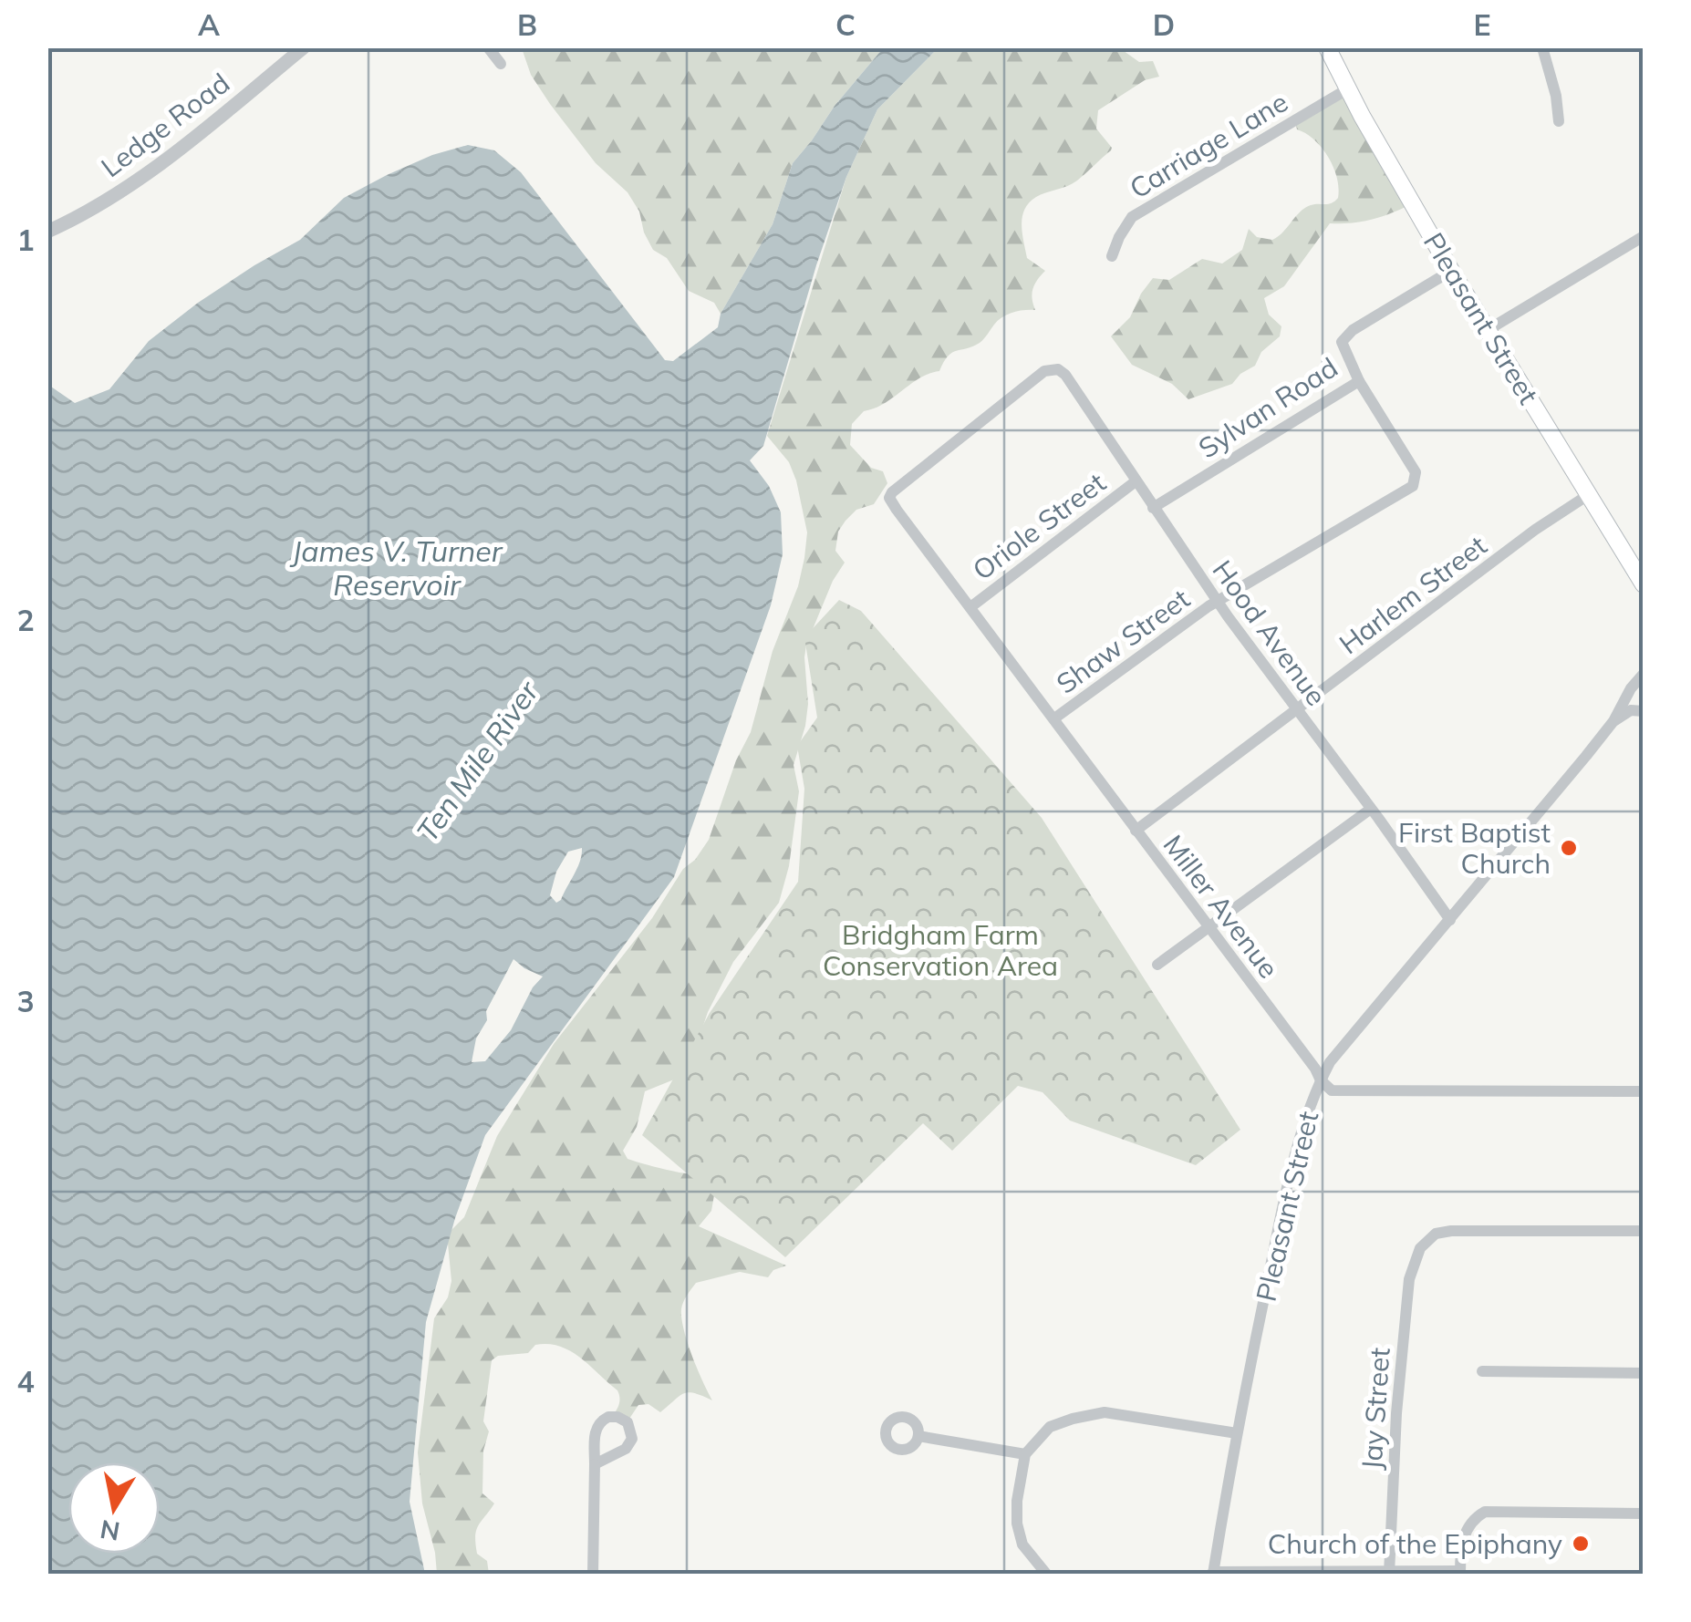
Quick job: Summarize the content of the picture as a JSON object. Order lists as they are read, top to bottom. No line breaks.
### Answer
{"streets":{"main road":["Pleasant Street"],"street":["Ledge Road","Carriage Lane","Sylvan Road","Oriole Street","Harlem Street","Hood Avenue","Shaw Street","Miller Avenue","Jay Street"]},"crossings":[["Carriage Lane","Pleasant Street"],["Pleasant Street","Sylvan Road"],["Pleasant Street","Harlem Street"],["Pleasant Street","Hood Avenue"],["Pleasant Street","Miller Avenue"],["Sylvan Road","Hood Avenue"],["Sylvan Road","Shaw Street"],["Oriole Street","Hood Avenue"],["Oriole Street","Miller Avenue"],["Harlem Street","Hood Avenue"],["Harlem Street","Miller Avenue"],["Hood Avenue","Shaw Street"],["Hood Avenue","Miller Avenue"],["Shaw Street","Miller Avenue"]],"water":["James V. Turner Reservoir","Ten Mile River"],"parks":["Bridgham Farm Conservation Area"],"places":["First Baptist Church","Church of the Epiphany"],"north":"bottom","grid":{"columns":["A","B","C","D","E"],"rows":["1","2","3","4"]}}
